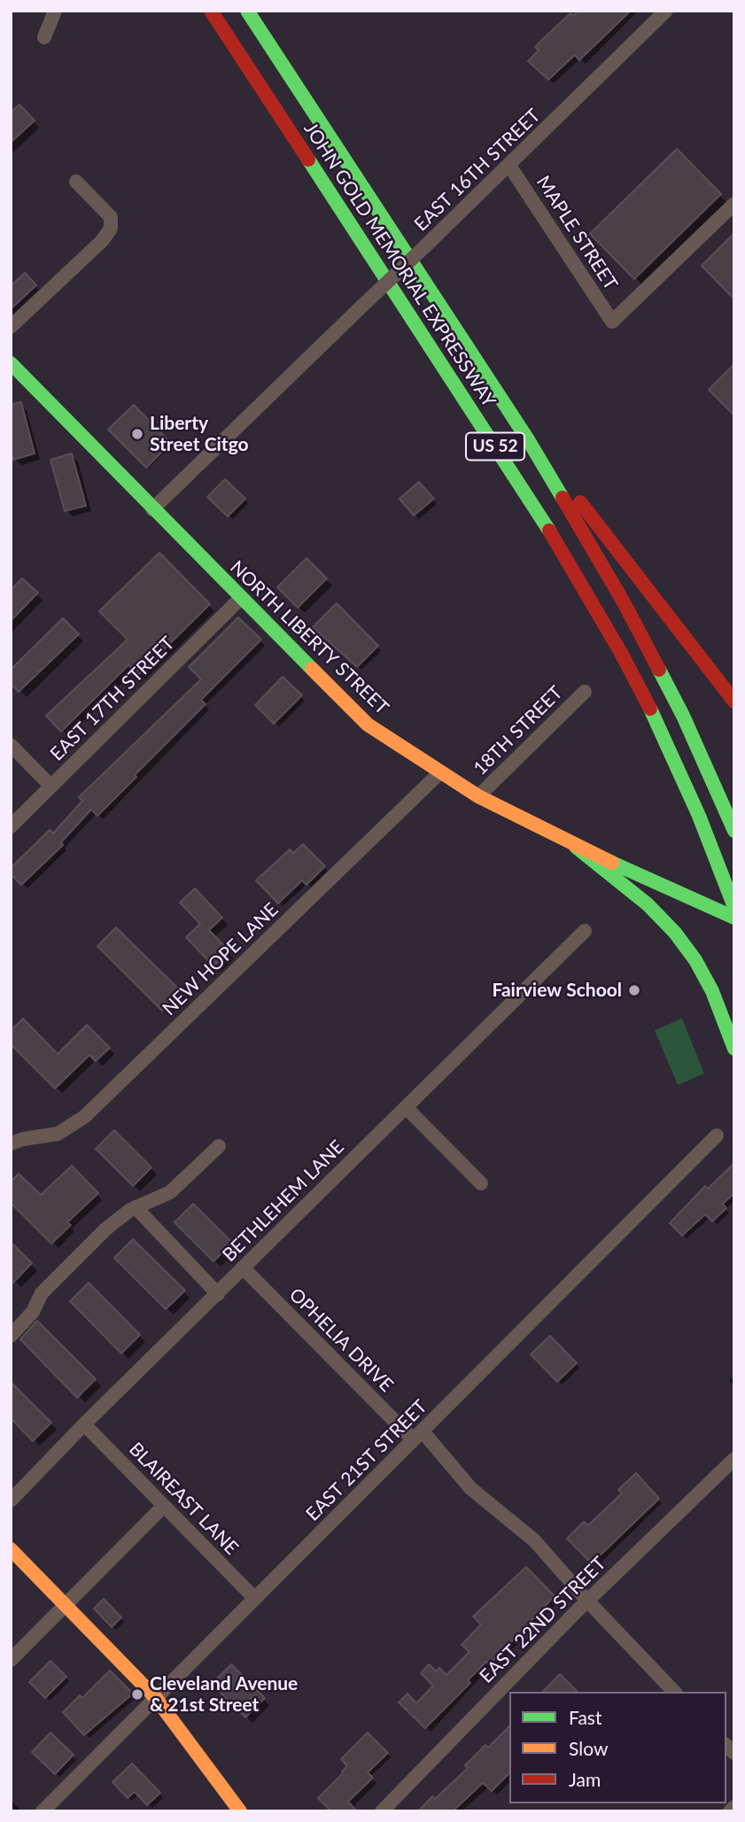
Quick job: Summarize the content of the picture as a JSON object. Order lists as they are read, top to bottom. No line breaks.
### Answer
{"streets":{"main road":["JOHN GOLD MEMORIAL EXPRESSWAY","US 52","NORTH LIBERTY STREET"],"street":["EAST 16TH STREET","MAPLE STREET","EAST 17TH STREET","18TH STREET","NEW HOPE LANE","BETHLEHEM LANE","OPHELIA DRIVE","EAST 21ST STREET","BLAIREAST LANE","EAST 22ND STREET"]},"crossings":[["EAST 16TH STREET","MAPLE STREET"],["EAST 16TH STREET","NORTH LIBERTY STREET"],["NORTH LIBERTY STREET","EAST 17TH STREET"],["NORTH LIBERTY STREET","18TH STREET"],["NORTH LIBERTY STREET","NEW HOPE LANE"],["BETHLEHEM LANE","OPHELIA DRIVE"],["BETHLEHEM LANE","BLAIREAST LANE"],["OPHELIA DRIVE","EAST 21ST STREET"],["OPHELIA DRIVE","EAST 22ND STREET"],["EAST 21ST STREET","BLAIREAST LANE"]],"places":["Liberty Street Citgo","Fairview School","Cleveland Avenue & 21st Street"],"legend":["Fast","Slow","Jam"]}
